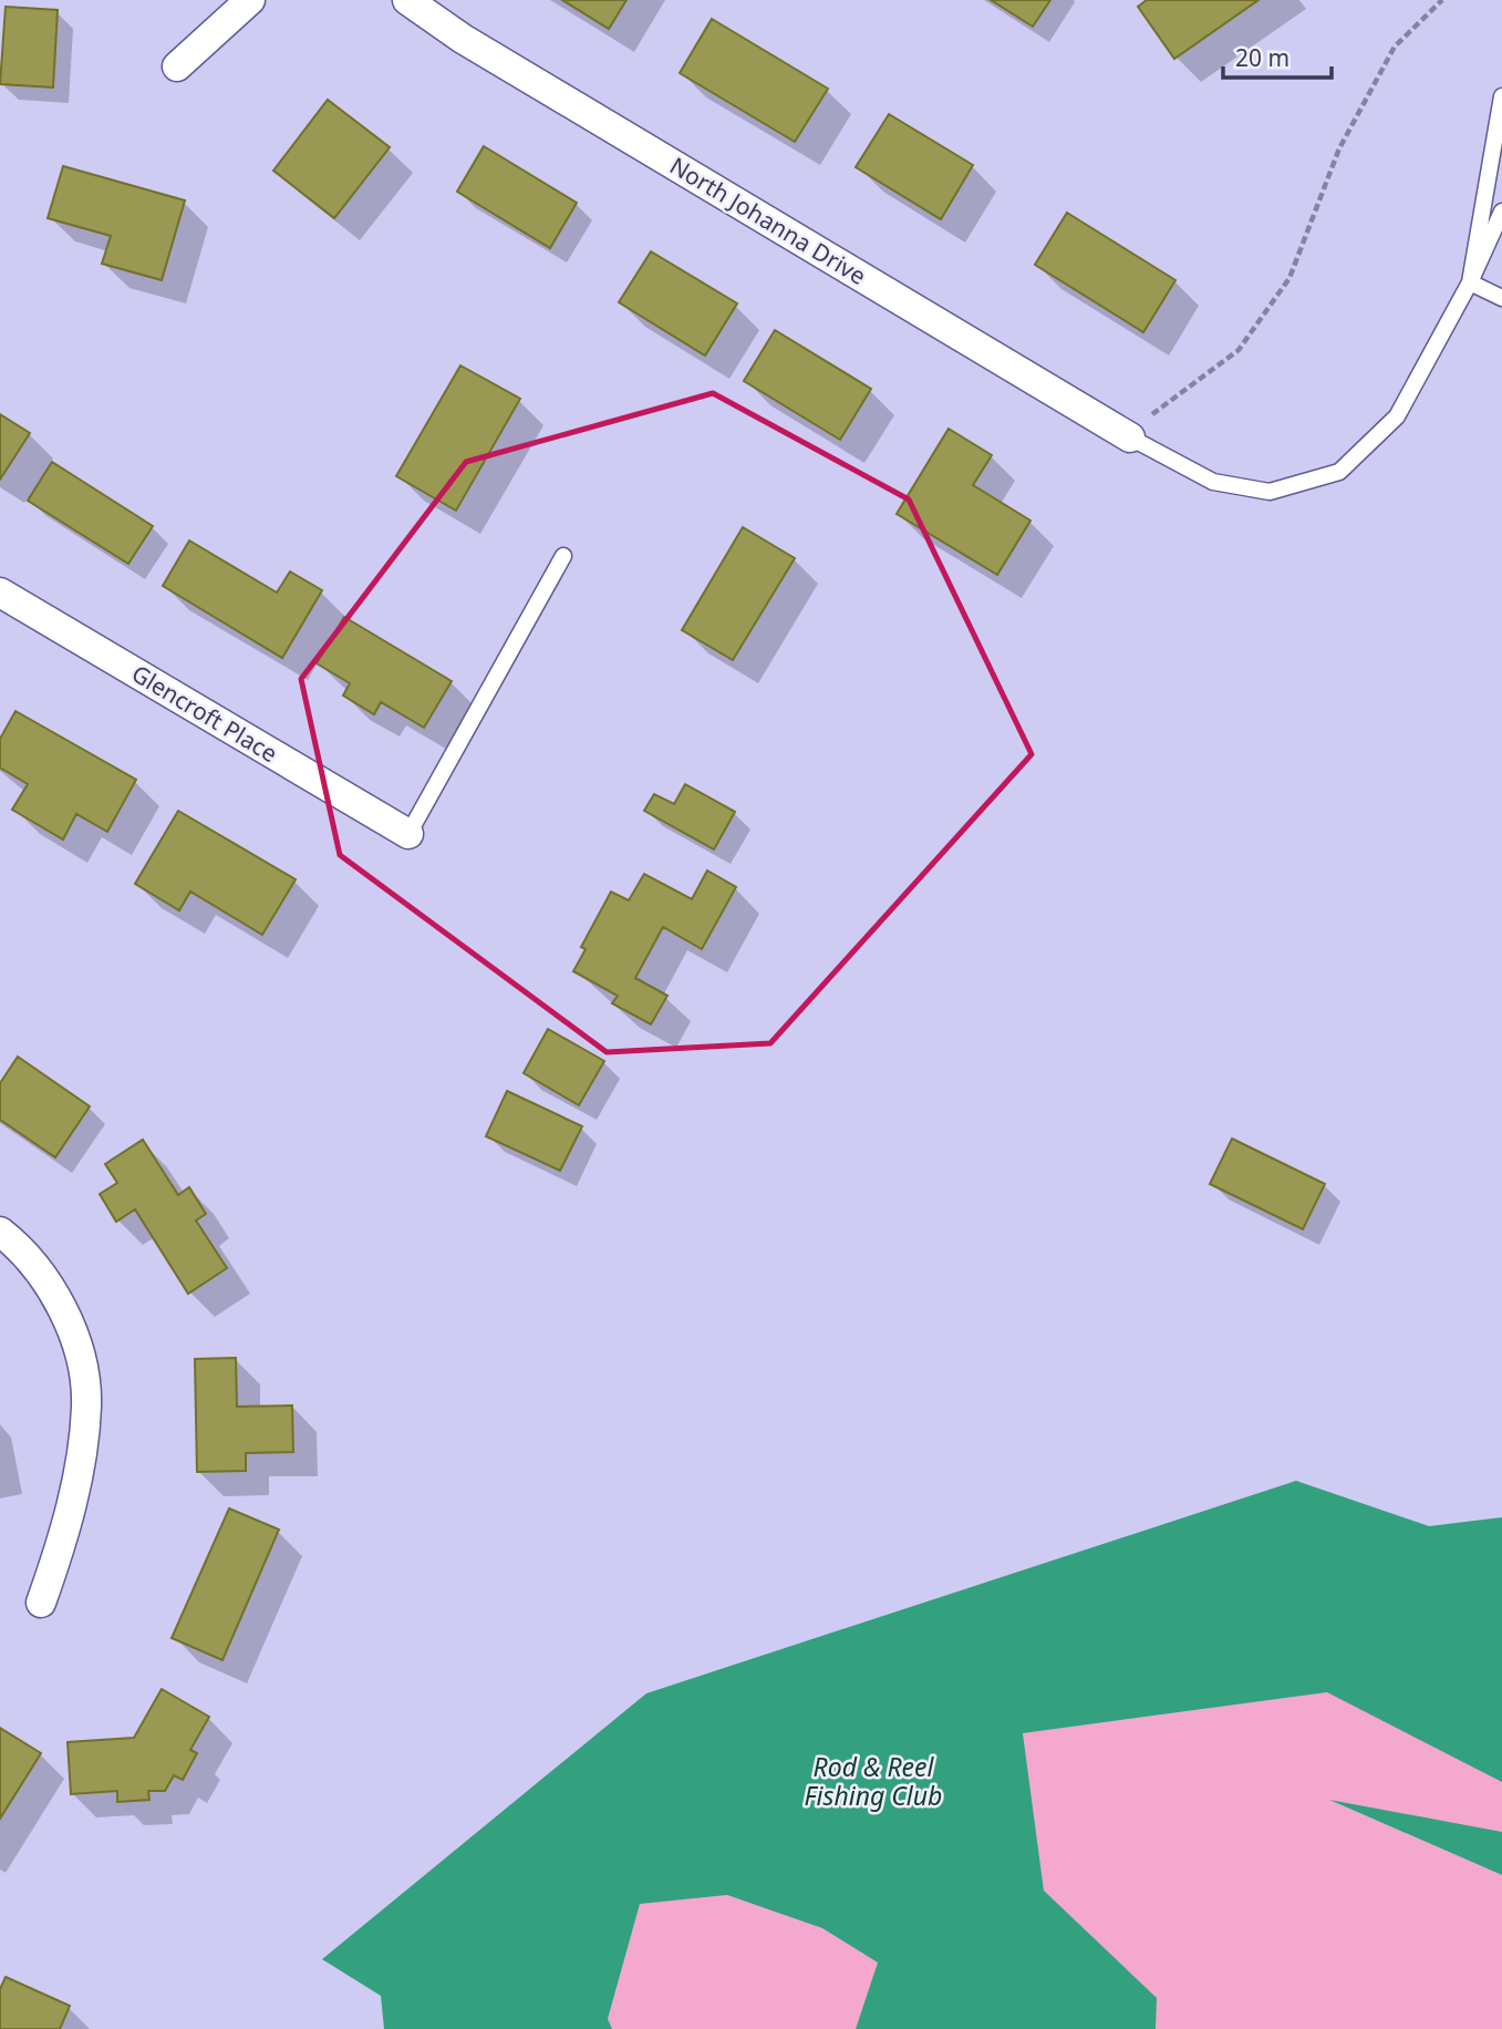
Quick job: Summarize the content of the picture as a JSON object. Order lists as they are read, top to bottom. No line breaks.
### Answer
{"streets":{"street":["North Johanna Drive","Glencroft Place"]},"water":["Rod & Reel Fishing Club"],"scale_bar":"20 m"}
